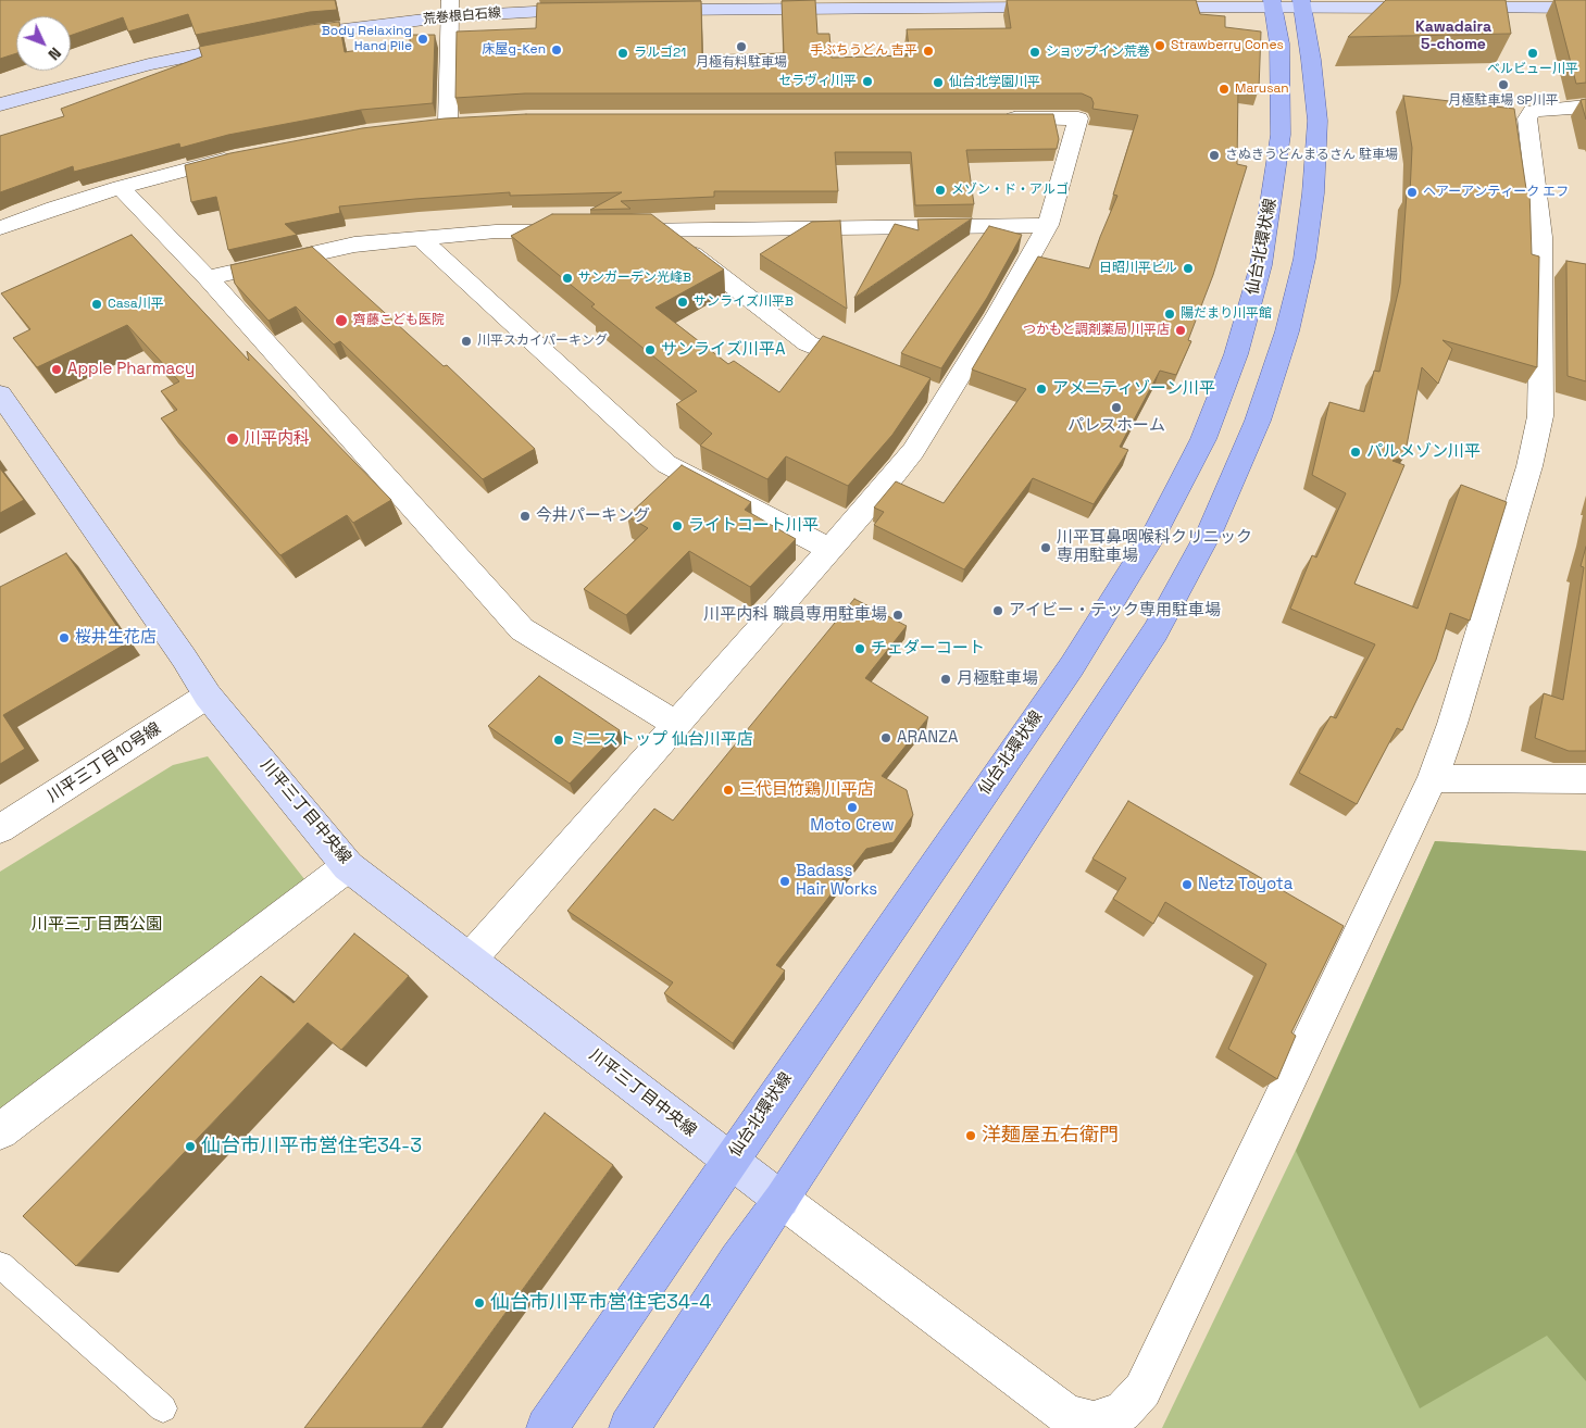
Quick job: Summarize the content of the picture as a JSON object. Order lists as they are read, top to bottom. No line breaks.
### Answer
{"streets":{"main road":["仙台北環状線"],"street":["荒巻根白石線","川平三丁目10号線","川平三丁目中央線"]},"crossings":[["仙台北環状線","川平三丁目中央線"],["川平三丁目10号線","川平三丁目中央線"]],"districts":["Kawadaira 5-chome"],"parks":["川平三丁目西公園"],"places":["Body Relaxing Hand Pile","Strawberry Cones","月極有料駐車場","床屋g-Ken","手ぶちうどん 吉平","ショップイン荒巻","ラルゴ21","ベルビュー川平","セラヴィ川平","仙台北学園川平","月極駐車場 SP川平","Marusan","さぬきうどんまるさん 駐車場","メゾン・ド・アルゴ","ヘアーアンティーク エフ","日昭川平ビル","サンガーデン光峰B","サンライズ川平B","Casa川平","陽だまり川平館","齊藤こども医院","つかもと調剤薬局 川平店","川平スカイパーキング","サンライズ川平A","Apple Pharmacy","アメニティゾーン川平","パレスホーム","川平内科","パルメゾン川平","今井パーキング","ライトコート川平","川平耳鼻咽喉科クリニック 専用駐車場","アイビー・テック専用駐車場","川平内科 職員専用駐車場","桜井生花店","チェダーコート","月極駐車場","ARANZA","ミニストップ 仙台川平店","三代目竹鶏 川平店","Moto Crew","Badass Hair Works","Netz Toyota","洋麺屋五右衛門","仙台市川平市営住宅34-3","仙台市川平市営住宅34-4"],"north":"bottom right"}
